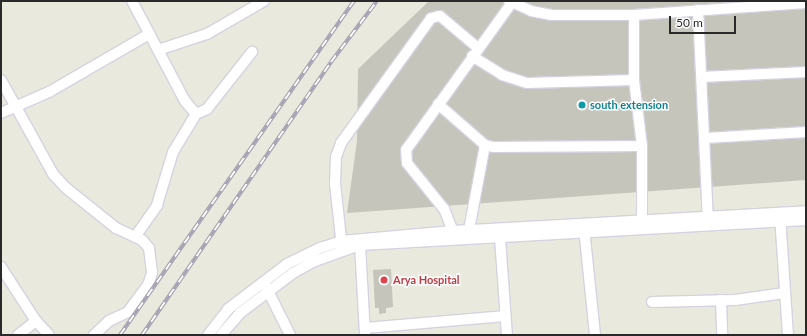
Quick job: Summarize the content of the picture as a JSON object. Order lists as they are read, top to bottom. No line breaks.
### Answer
{"places":["south extension","Arya Hospital"],"scale_bar":"50 m"}
